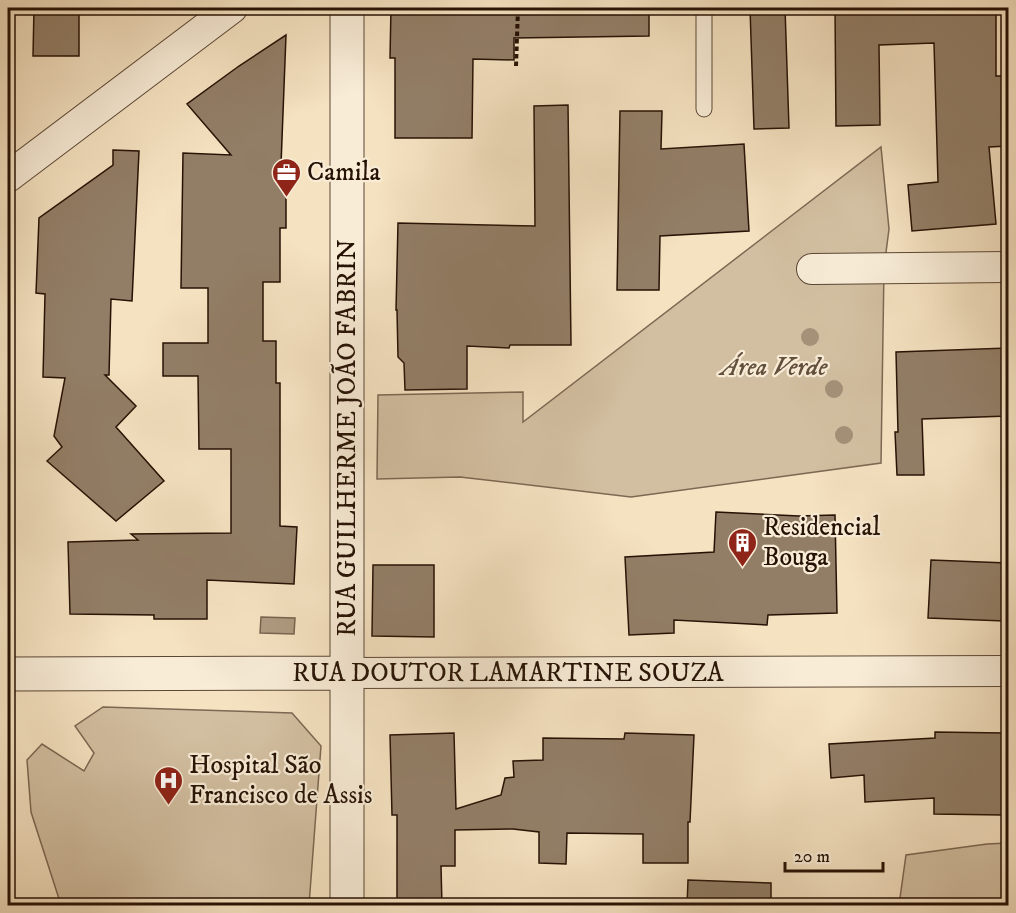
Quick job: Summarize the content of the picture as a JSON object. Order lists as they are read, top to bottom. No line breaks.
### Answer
{"streets":{"street":["RUA GUILHERME JOÃO FABRIN","RUA DOUTOR LAMARTINE SOUZA"]},"crossings":[["RUA GUILHERME JOÃO FABRIN","RUA DOUTOR LAMARTINE SOUZA"]],"parks":["Área Verde"],"places":{"office":["Camila"],"building":["Residencial Bouga"],"hospital":["Hospital São Francisco de Assis"]},"scale_bar":"20 m"}
